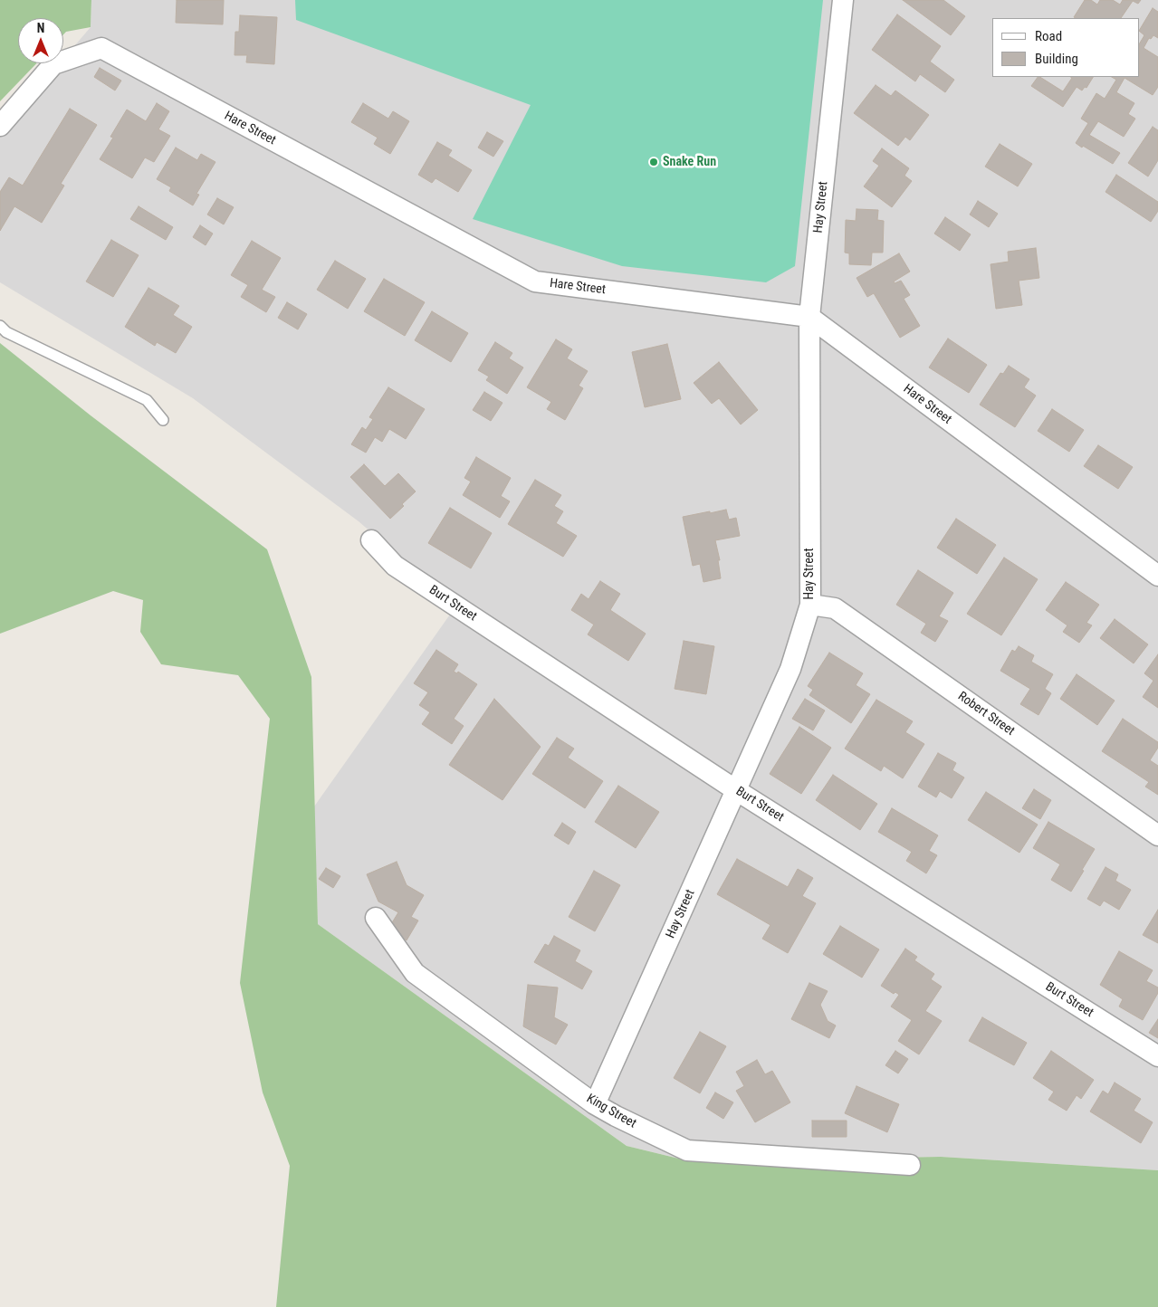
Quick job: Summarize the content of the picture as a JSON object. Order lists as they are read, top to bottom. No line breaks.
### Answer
{"streets":{"street":["Hare Street","Hay Street","Burt Street","Robert Street","King Street"]},"crossings":[["Hare Street","Hay Street"],["Hay Street","Burt Street"],["Hay Street","Robert Street"],["Hay Street","King Street"]],"places":["Snake Run"],"legend":["Road","Building"],"north":"top"}
